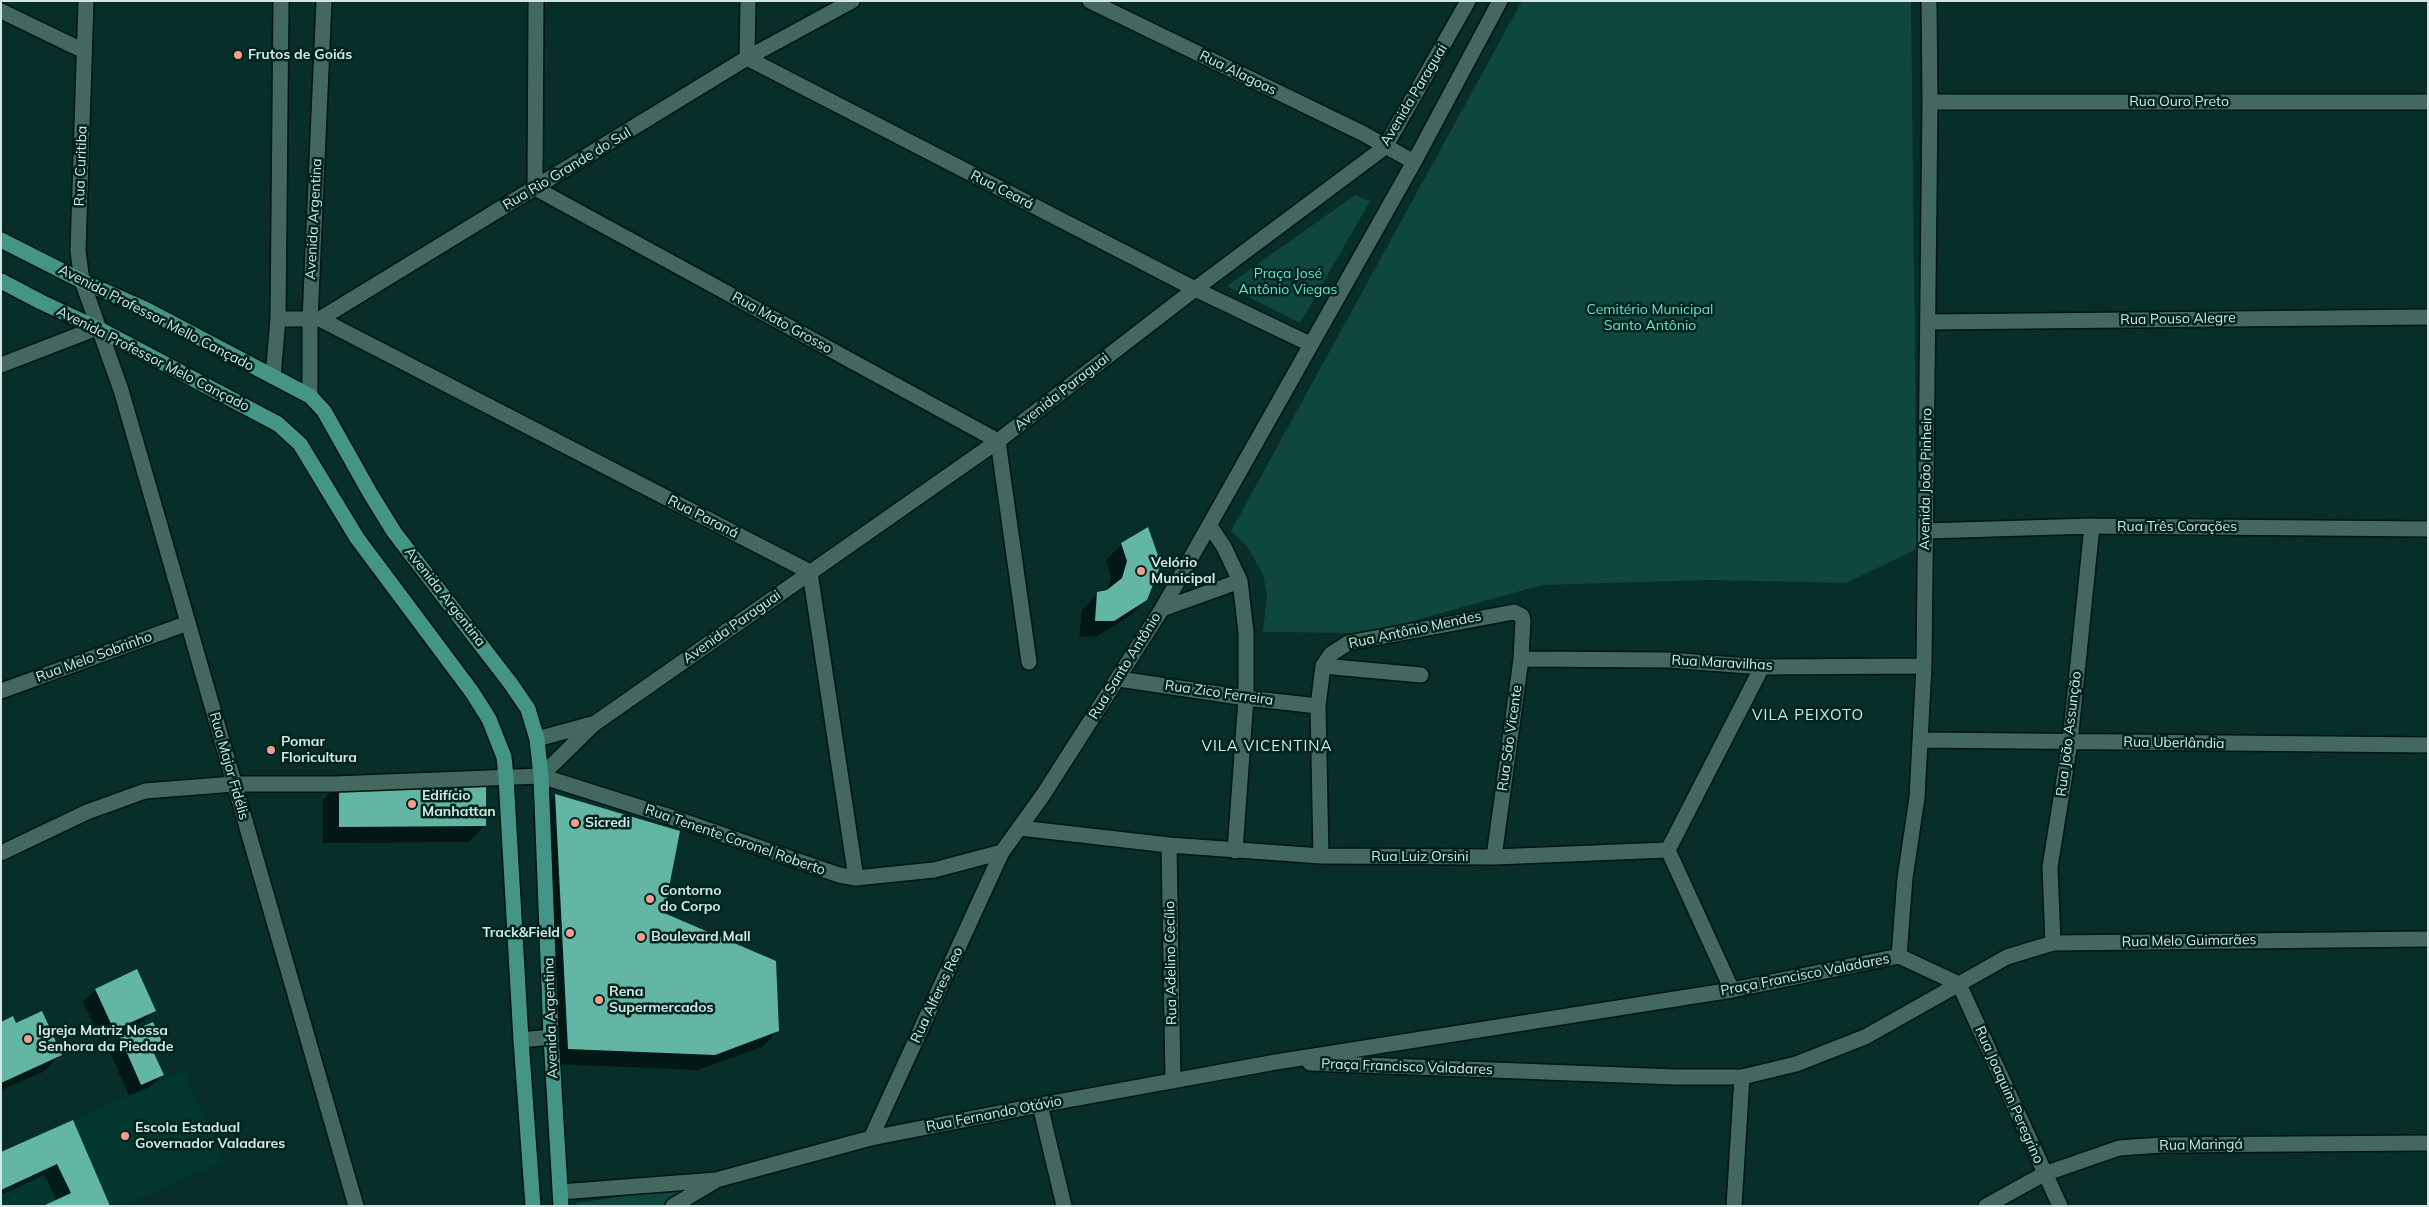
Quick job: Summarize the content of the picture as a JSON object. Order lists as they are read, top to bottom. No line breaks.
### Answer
{"streets":{"main road":["Avenida Argentina","Avenida Professor Mello Cançado","Avenida Professor Melo Cançado"],"street":["Rua Alagoas","Avenida Paraguai","Rua Ouro Preto","Rua Curitiba","Rua Rio Grande do Sul","Rua Ceará","Rua Pouso Alegre","Rua Mato Grosso","Avenida João Pinheiro","Rua Paraná","Rua Três Corações","Rua Antônio Mendes","Rua Melo Sobrinho","Rua Maravilhas","Rua Santo Antônio","Rua Zico Ferreira","Rua João Assunção","Rua São Vicente","Rua Uberlândia","Rua Major Fidélis","Rua Tenente Coronel Roberto","Rua Luiz Orsini","Rua Melo Guimarães","Rua Adelino Cecílio","Praça Francisco Valadares","Rua Alferes Reo","Rua Joaquim Peregrino","Rua Fernando Otávio","Rua Maringá"]},"crossings":[["Rua Alagoas","Avenida Paraguai"],["Avenida Paraguai","Rua Ceará"],["Avenida Paraguai","Avenida Argentina"],["Avenida Paraguai","Rua Mato Grosso"],["Avenida Paraguai","Rua Paraná"],["Avenida Paraguai","Rua Tenente Coronel Roberto"],["Rua Ouro Preto","Avenida João Pinheiro"],["Rua Curitiba","Avenida Professor Mello Cançado"],["Rua Curitiba","Avenida Professor Melo Cançado"],["Rua Curitiba","Rua Major Fidélis"],["Rua Rio Grande do Sul","Rua Ceará"],["Rua Rio Grande do Sul","Avenida Argentina"],["Rua Rio Grande do Sul","Rua Mato Grosso"],["Rua Rio Grande do Sul","Rua Paraná"],["Rua Ceará","Rua Santo Antônio"],["Avenida Argentina","Avenida Professor Mello Cançado"],["Avenida Argentina","Rua Paraná"],["Avenida Argentina","Rua Tenente Coronel Roberto"],["Rua Pouso Alegre","Avenida João Pinheiro"],["Avenida Professor Melo Cançado","Rua Major Fidélis"],["Avenida Professor Melo Cançado","Rua Tenente Coronel Roberto"],["Avenida João Pinheiro","Rua Três Corações"],["Avenida João Pinheiro","Rua Maravilhas"],["Avenida João Pinheiro","Rua Uberlândia"],["Avenida João Pinheiro","Praça Francisco Valadares"],["Rua Três Corações","Rua João Assunção"],["Rua Antônio Mendes","Rua São Vicente"],["Rua Melo Sobrinho","Rua Major Fidélis"],["Rua Maravilhas","Rua São Vicente"],["Rua Santo Antônio","Rua Zico Ferreira"],["Rua Santo Antônio","Rua Luiz Orsini"],["Rua Santo Antônio","Rua Alferes Reo"],["Rua João Assunção","Rua Uberlândia"],["Rua João Assunção","Rua Melo Guimarães"],["Rua São Vicente","Rua Luiz Orsini"],["Rua Major Fidélis","Rua Tenente Coronel Roberto"],["Rua Luiz Orsini","Rua Adelino Cecílio"],["Rua Melo Guimarães","Praça Francisco Valadares"],["Rua Melo Guimarães","Rua Joaquim Peregrino"],["Rua Adelino Cecílio","Rua Fernando Otávio"],["Praça Francisco Valadares","Rua Joaquim Peregrino"],["Praça Francisco Valadares","Rua Fernando Otávio"],["Rua Alferes Reo","Rua Fernando Otávio"],["Rua Joaquim Peregrino","Rua Maringá"]],"districts":["VILA PEIXOTO","VILA VICENTINA"],"parks":["Praça José Antônio Viegas","Cemitério Municipal Santo Antônio"],"places":["Frutos de Goiás","Velório Municipal","Pomar Floricultura","Edifício Manhattan","Sicredi","Contorno do Corpo","Track&Field","Boulevard Mall","Rena Supermercados","Igreja Matriz Nossa Senhora da Piedade","Escola Estadual Governador Valadares"]}
